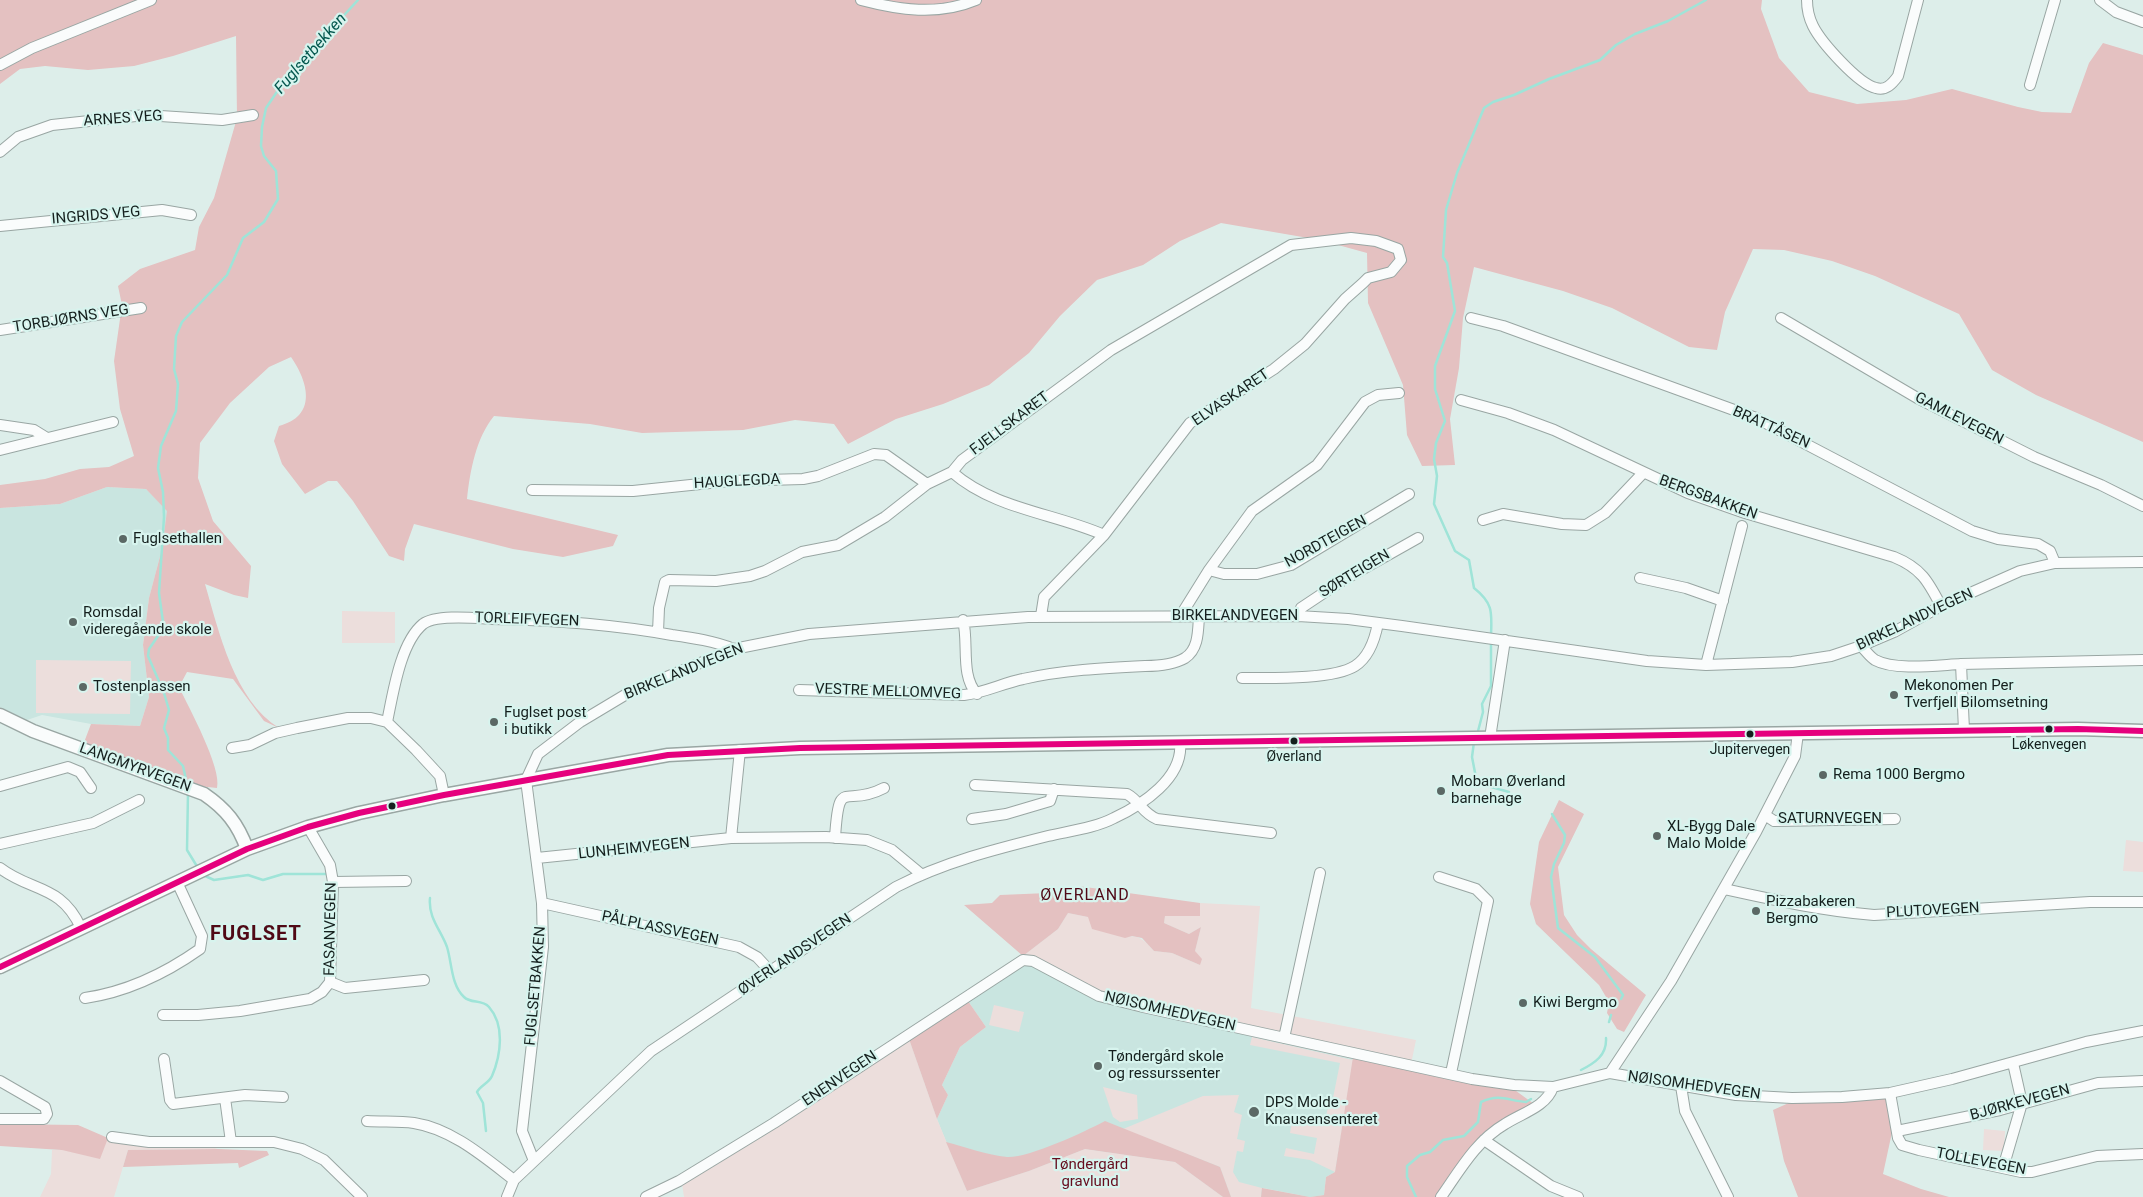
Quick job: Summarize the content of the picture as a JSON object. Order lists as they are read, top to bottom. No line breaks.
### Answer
{"streets":{"main road":["LANGMYRVEGEN"],"street":["ARNES VEG","INGRIDS VEG","TORBJØRNS VEG","ELVASKARET","GAMLEVEGEN","FJELLSKARET","BRATTÅSEN","HAUGLEGDA","BERGSBAKKEN","NORDTEIGEN","SØRTEIGEN","BIRKELANDVEGEN","TORLEIFVEGEN","VESTRE MELLOMVEG","SATURNVEGEN","LUNHEIMVEGEN","PLUTOVEGEN","FASANVEGEN","PÅLPLASSVEGEN","ØVERLANDSVEGEN","FUGLSETBAKKEN","NØISOMHEDVEGEN","ENENVEGEN","BJØRKEVEGEN","TOLLEVEGEN"]},"crossings":[["ELVASKARET","FJELLSKARET"],["ELVASKARET","BIRKELANDVEGEN"],["FJELLSKARET","HAUGLEGDA"],["FJELLSKARET","TORLEIFVEGEN"],["BRATTÅSEN","BIRKELANDVEGEN"],["BERGSBAKKEN","BIRKELANDVEGEN"],["SØRTEIGEN","BIRKELANDVEGEN"],["BIRKELANDVEGEN","TORLEIFVEGEN"],["BIRKELANDVEGEN","VESTRE MELLOMVEG"],["BIRKELANDVEGEN","FUGLSETBAKKEN"],["LUNHEIMVEGEN","ØVERLANDSVEGEN"],["LUNHEIMVEGEN","FUGLSETBAKKEN"],["PÅLPLASSVEGEN","ØVERLANDSVEGEN"],["PÅLPLASSVEGEN","FUGLSETBAKKEN"],["ØVERLANDSVEGEN","FUGLSETBAKKEN"],["NØISOMHEDVEGEN","ENENVEGEN"],["BJØRKEVEGEN","TOLLEVEGEN"]],"districts":["ØVERLAND","FUGLSET"],"water":["Fuglsetbekken"],"parks":["Tøndergård gravlund"],"places":["Fuglsethallen","Romsdal videregående skole","Tostenplassen","Mekonomen Per Tverfjell Bilomsetning","Fuglset post i butikk","Løkenvegen","Jupitervegen","Øverland","Rema 1000 Bergmo","Mobarn Øverland barnehage","XL-Bygg Dale Malo Molde","Pizzabakeren Bergmo","Kiwi Bergmo","Tøndergård skole og ressurssenter","DPS Molde - Knausensenteret"]}
